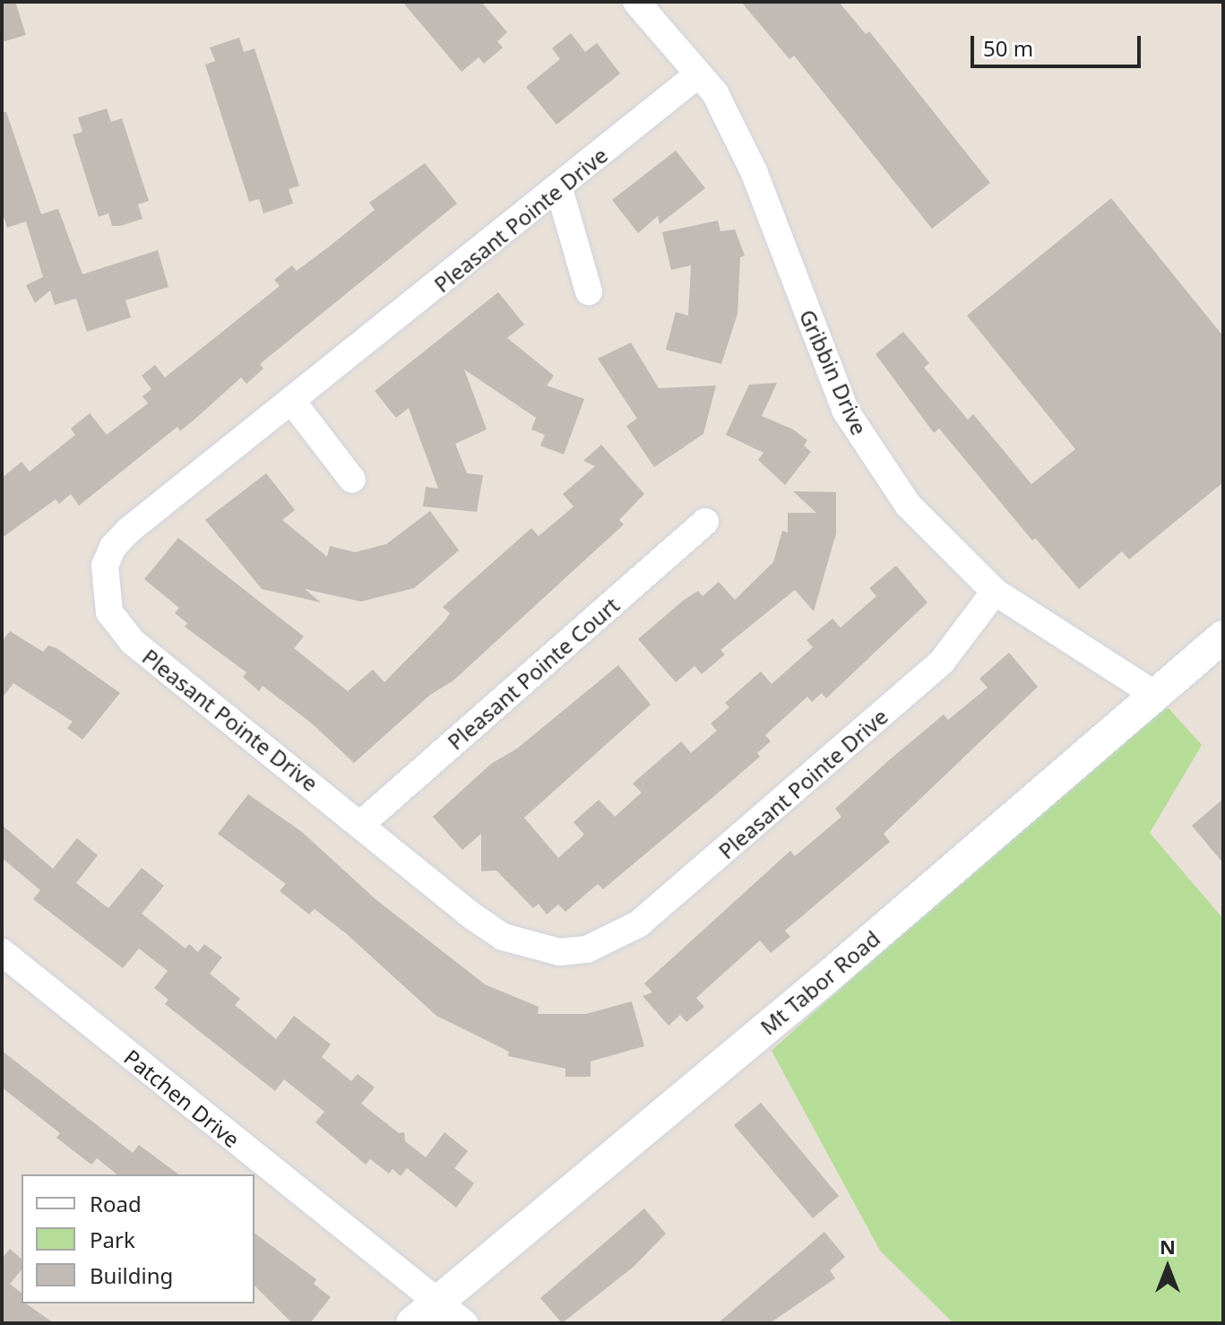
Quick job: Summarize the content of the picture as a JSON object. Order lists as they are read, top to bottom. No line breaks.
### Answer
{"streets":{"street":["Pleasant Pointe Drive","Gribbin Drive","Pleasant Pointe Court","Mt Tabor Road","Patchen Drive"]},"crossings":[["Pleasant Pointe Drive","Gribbin Drive"],["Pleasant Pointe Drive","Pleasant Pointe Court"],["Gribbin Drive","Mt Tabor Road"],["Mt Tabor Road","Patchen Drive"]],"legend":["Road","Park","Building"],"scale_bar":"50 m","north":"top"}
